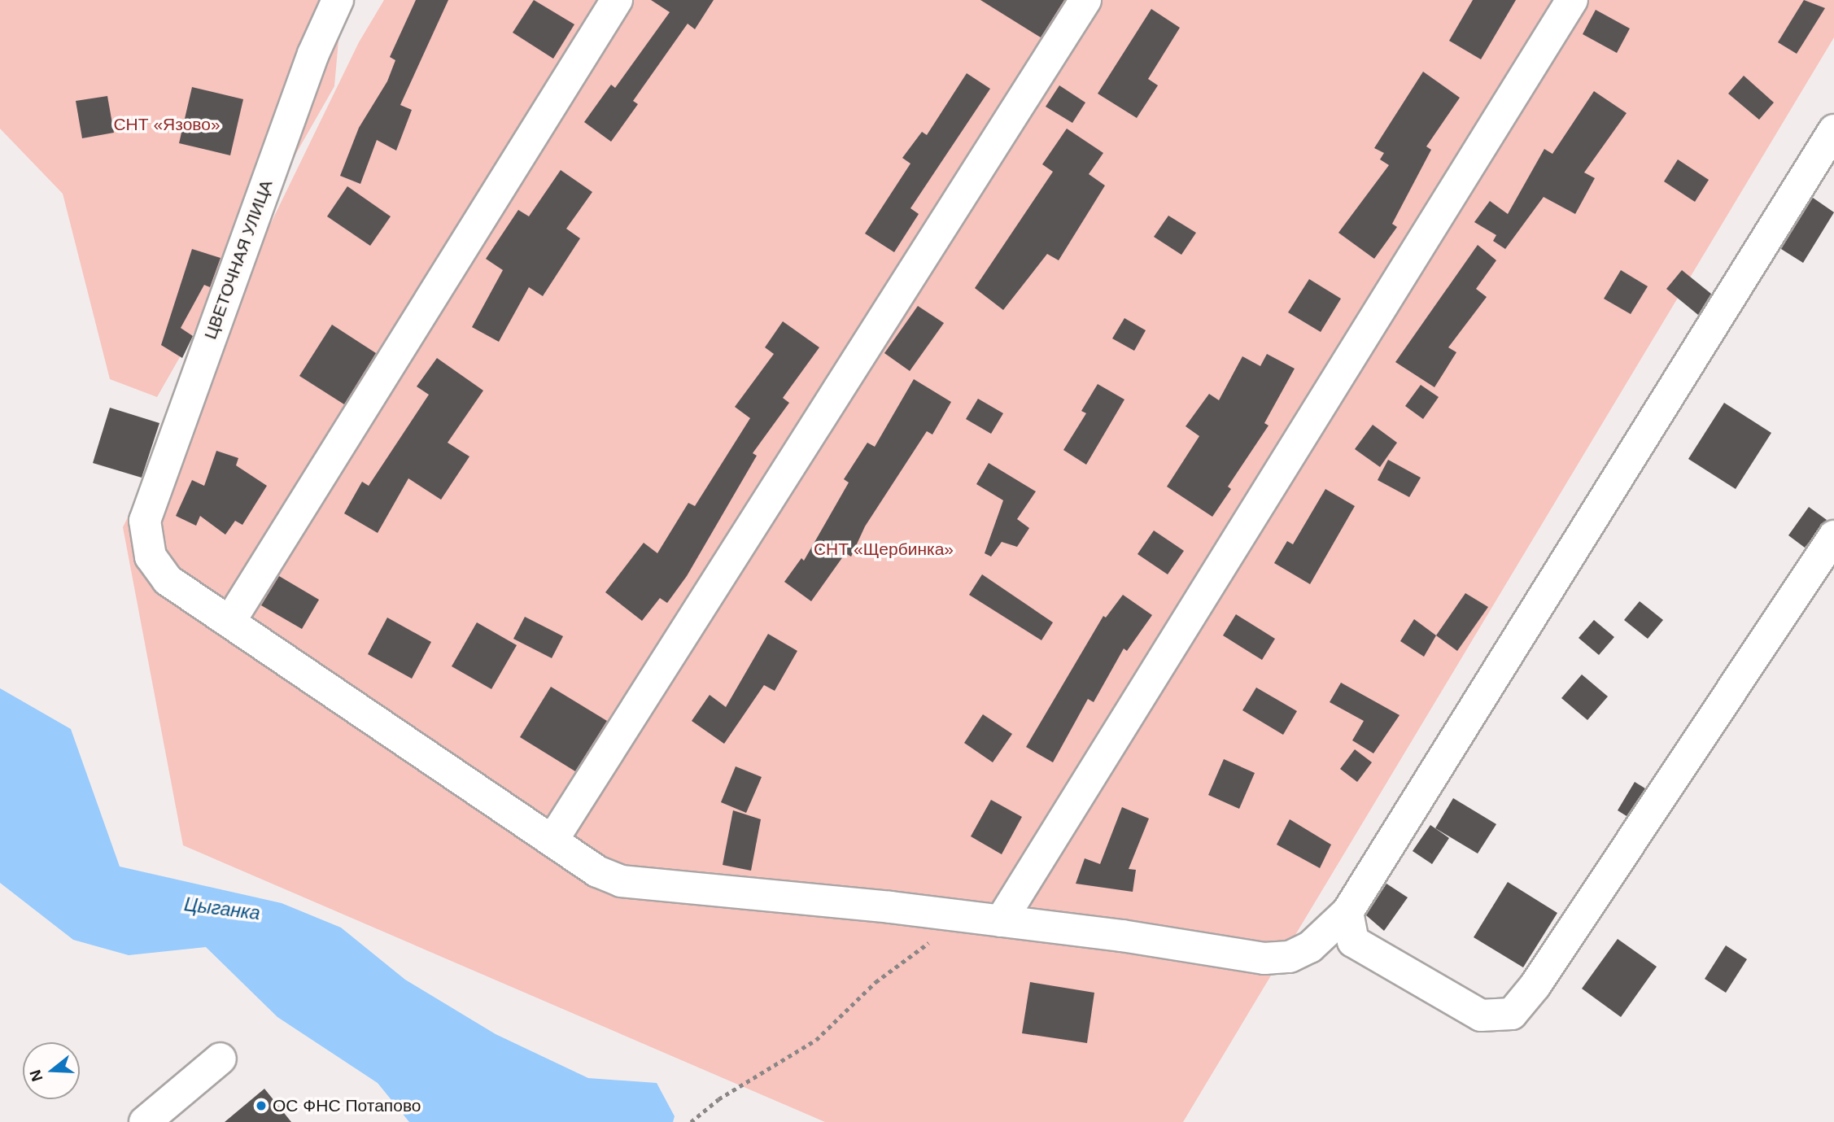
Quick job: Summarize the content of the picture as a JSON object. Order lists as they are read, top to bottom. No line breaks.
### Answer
{"streets":{"street":["ЦВЕТОЧНАЯ УЛИЦА"]},"water":["Цыганка"],"parks":["СНТ «Язово»","СНТ «Щербинка»"],"places":["ОС ФНС Потапово"],"north":"left"}
